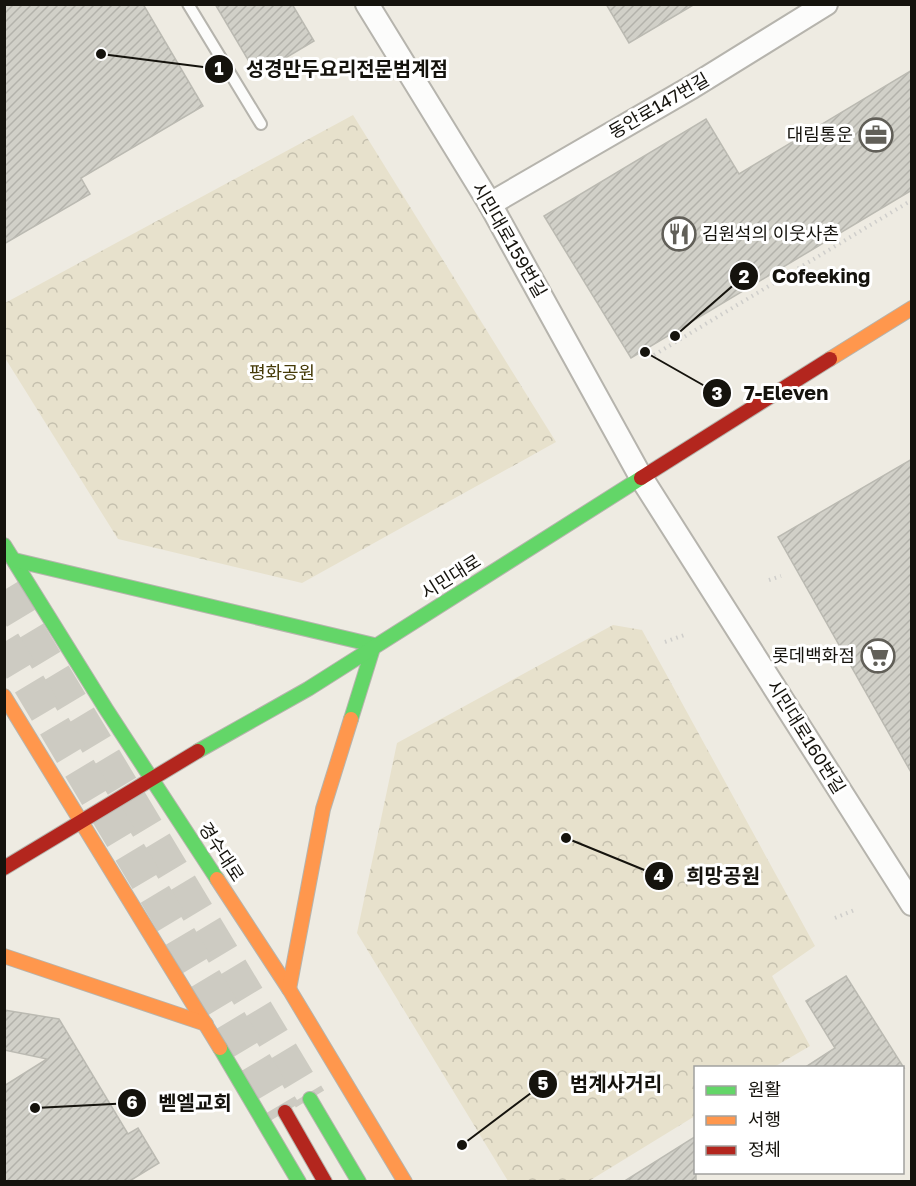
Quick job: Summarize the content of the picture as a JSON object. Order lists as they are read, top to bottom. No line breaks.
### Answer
{"streets":{"main road":["시민대로","경수대로"],"street":["동안로147번길","시민대로159번길","시민대로160번길"]},"crossings":[["동안로147번길","시민대로159번길"],["시민대로159번길","시민대로"],["시민대로159번길","시민대로160번길"],["시민대로","시민대로160번길"],["시민대로","경수대로"]],"parks":["평화공원"],"places":{"other":["성경만두요리전문범계점","Cofeeking","7-Eleven","희망공원","벧엘교회","범계사거리"],"office":["대림통운"],"restaurant":["김원석의 이웃사촌"],"supermarket":["롯데백화점"]},"legend":["원활","서행","정체"]}
